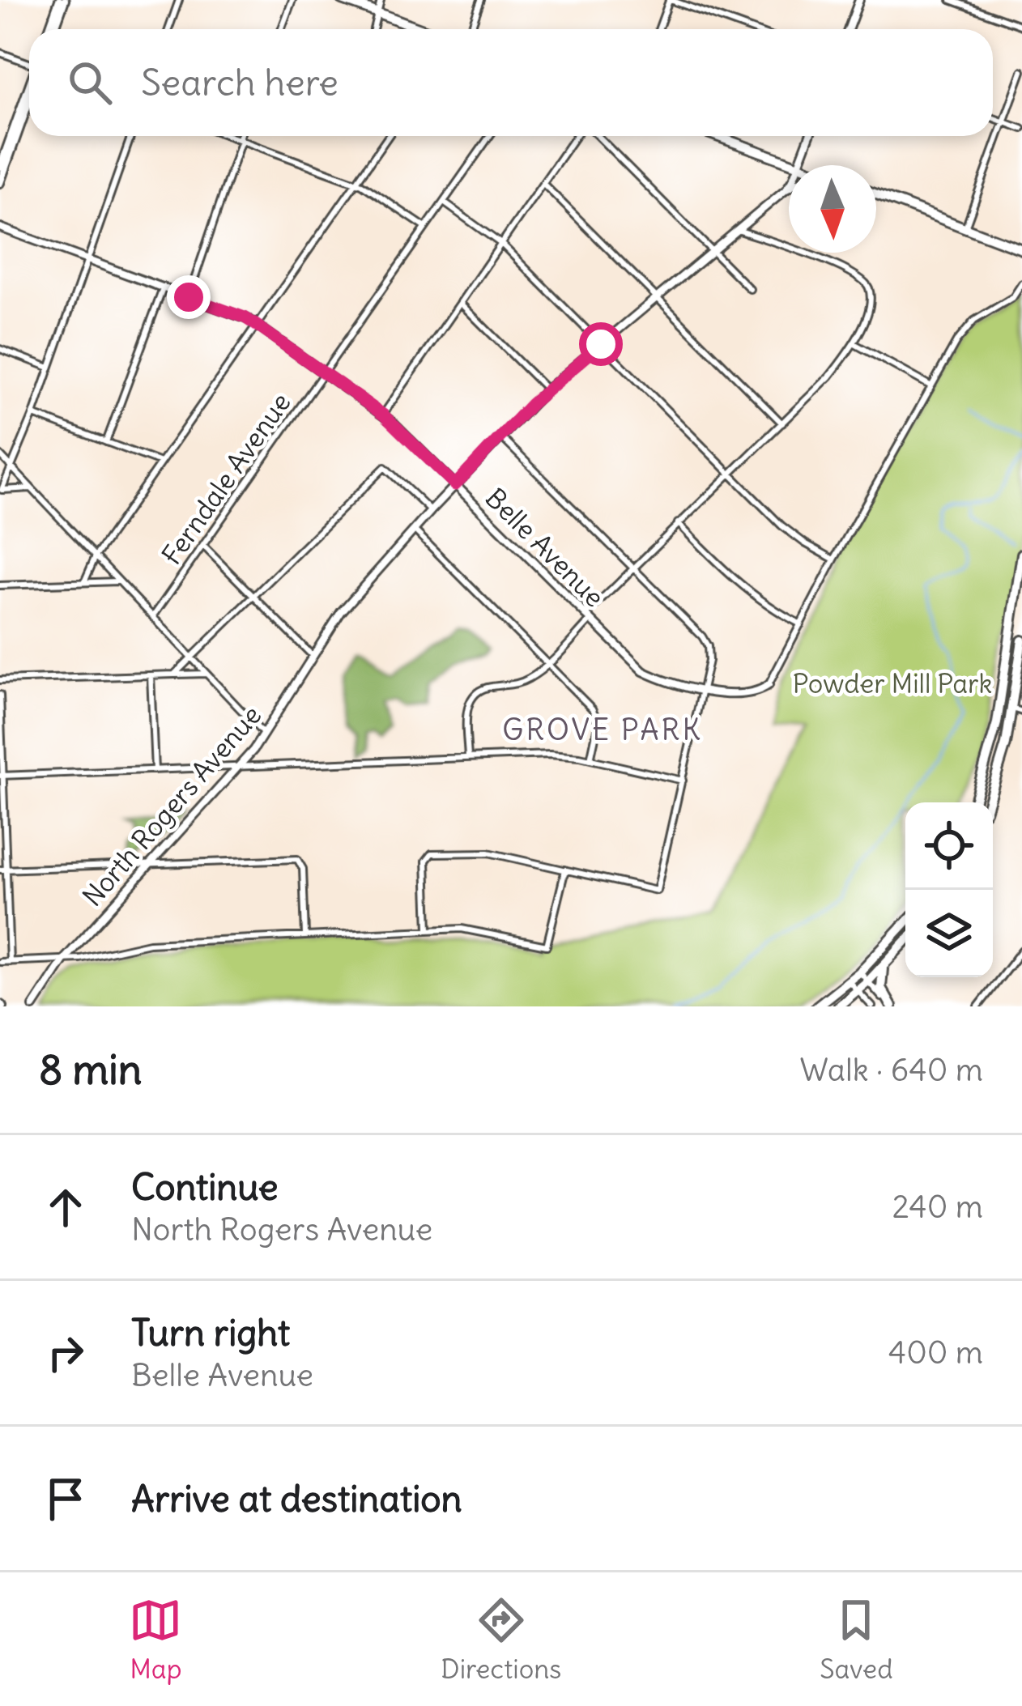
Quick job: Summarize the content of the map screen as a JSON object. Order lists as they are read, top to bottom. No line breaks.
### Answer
{"streets":{"street":["Ferndale Avenue","Belle Avenue","North Rogers Avenue"]},"crossings":[["Ferndale Avenue","Belle Avenue"],["Belle Avenue","North Rogers Avenue"]],"districts":["GROVE PARK"],"parks":["Powder Mill Park"],"north":"bottom","page":{"search":"Search here","heading":["8 min","Walk · 640 m"],"list":[["Continue","North Rogers Avenue","240 m"],["Turn right","Belle Avenue","400 m"],"Arrive at destination"],"nav":["Map","Directions","Saved"]}}
